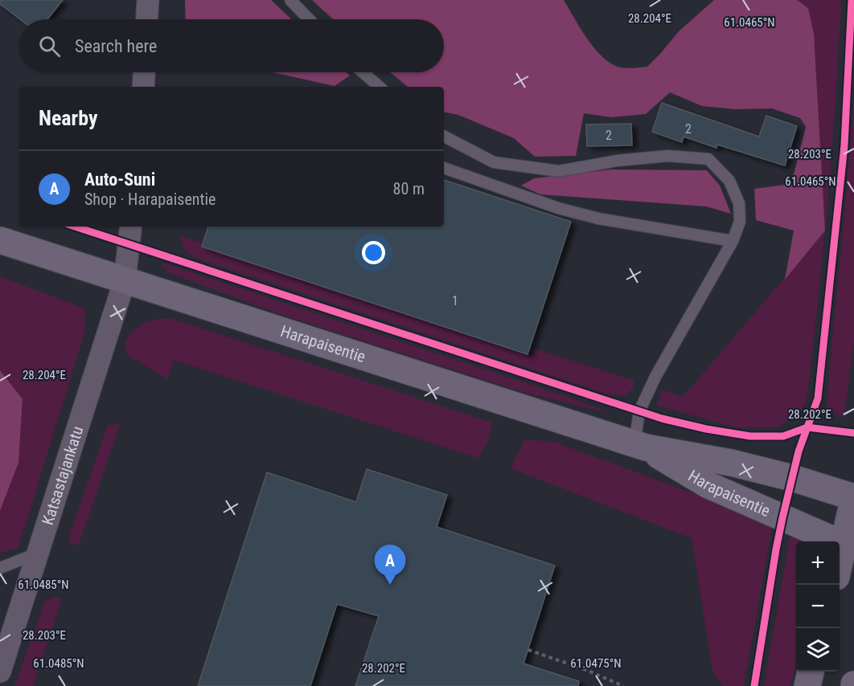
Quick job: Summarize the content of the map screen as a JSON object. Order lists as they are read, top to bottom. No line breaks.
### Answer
{"streets":{"main road":["Harapaisentie"],"street":["Katsastajankatu"]},"crossings":[["Harapaisentie","Katsastajankatu"]],"house_numbers":["2","2","1"],"page":{"search":"Search here","heading":"Nearby","list":[{"mark":"A","name":"Auto-Suni","note":"Shop · Harapaisentie","value":"80 m"}],"map_buttons":["+","−"],"pins":"A"},"coordinates":["28.204°E","61.0465°N","28.203°E","28.202°E","61.0485°N","61.0475°N"]}
